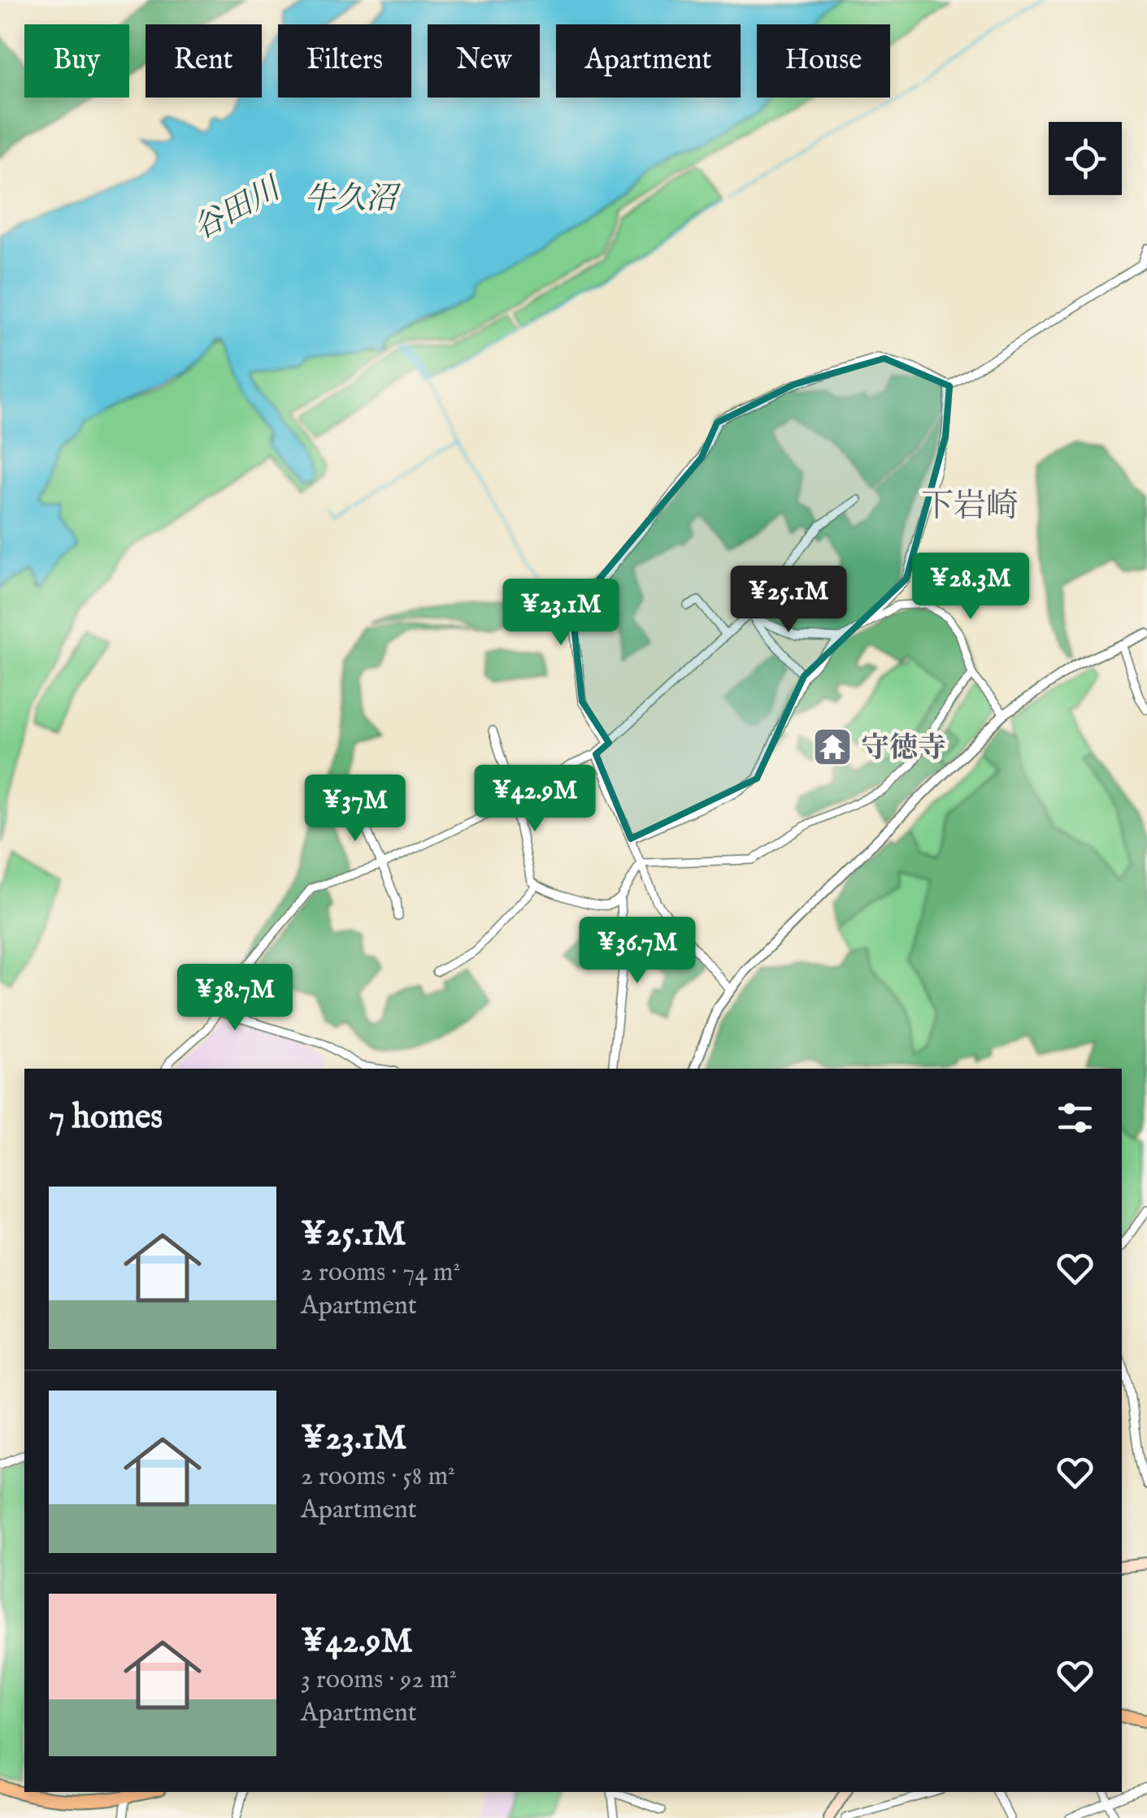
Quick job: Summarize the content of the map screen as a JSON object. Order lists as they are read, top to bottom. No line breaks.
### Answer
{"districts":["下岩崎"],"water":["牛久沼","谷田川"],"places":{"temple":["守徳寺"]},"page":{"chip":["Buy","Rent","Filters","New","Apartment","House"],"price":["¥28.3M","¥25.1M","¥23.1M","¥42.9M","¥37M","¥36.7M","¥38.7M"],"heading":"7 homes","list":[{"name":"¥25.1M","note":"2 rooms · 74 m² · Apartment"},{"name":"¥23.1M","note":"2 rooms · 58 m² · Apartment"},{"name":"¥42.9M","note":"3 rooms · 92 m² · Apartment"}]}}
